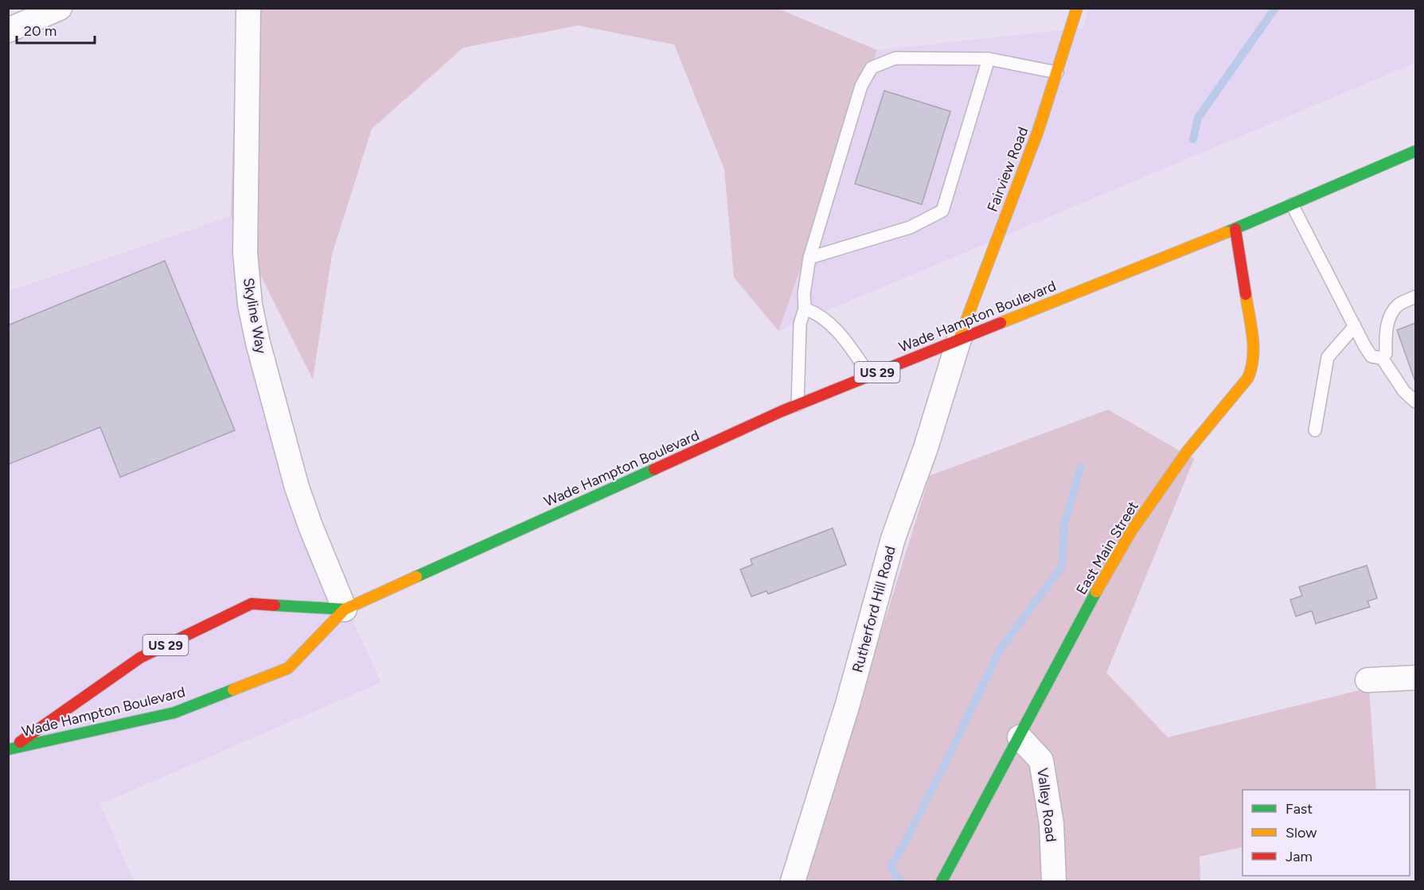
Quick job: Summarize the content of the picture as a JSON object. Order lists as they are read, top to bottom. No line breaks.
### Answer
{"streets":{"main road":["Fairview Road","Wade Hampton Boulevard","US 29","East Main Street"],"street":["Skyline Way","Rutherford Hill Road","Valley Road"]},"crossings":[["Fairview Road","Wade Hampton Boulevard"],["Fairview Road","Rutherford Hill Road"],["Skyline Way","Wade Hampton Boulevard"],["Wade Hampton Boulevard","East Main Street"],["Wade Hampton Boulevard","Rutherford Hill Road"],["East Main Street","Valley Road"]],"legend":["Fast","Slow","Jam"],"scale_bar":"20 m"}
